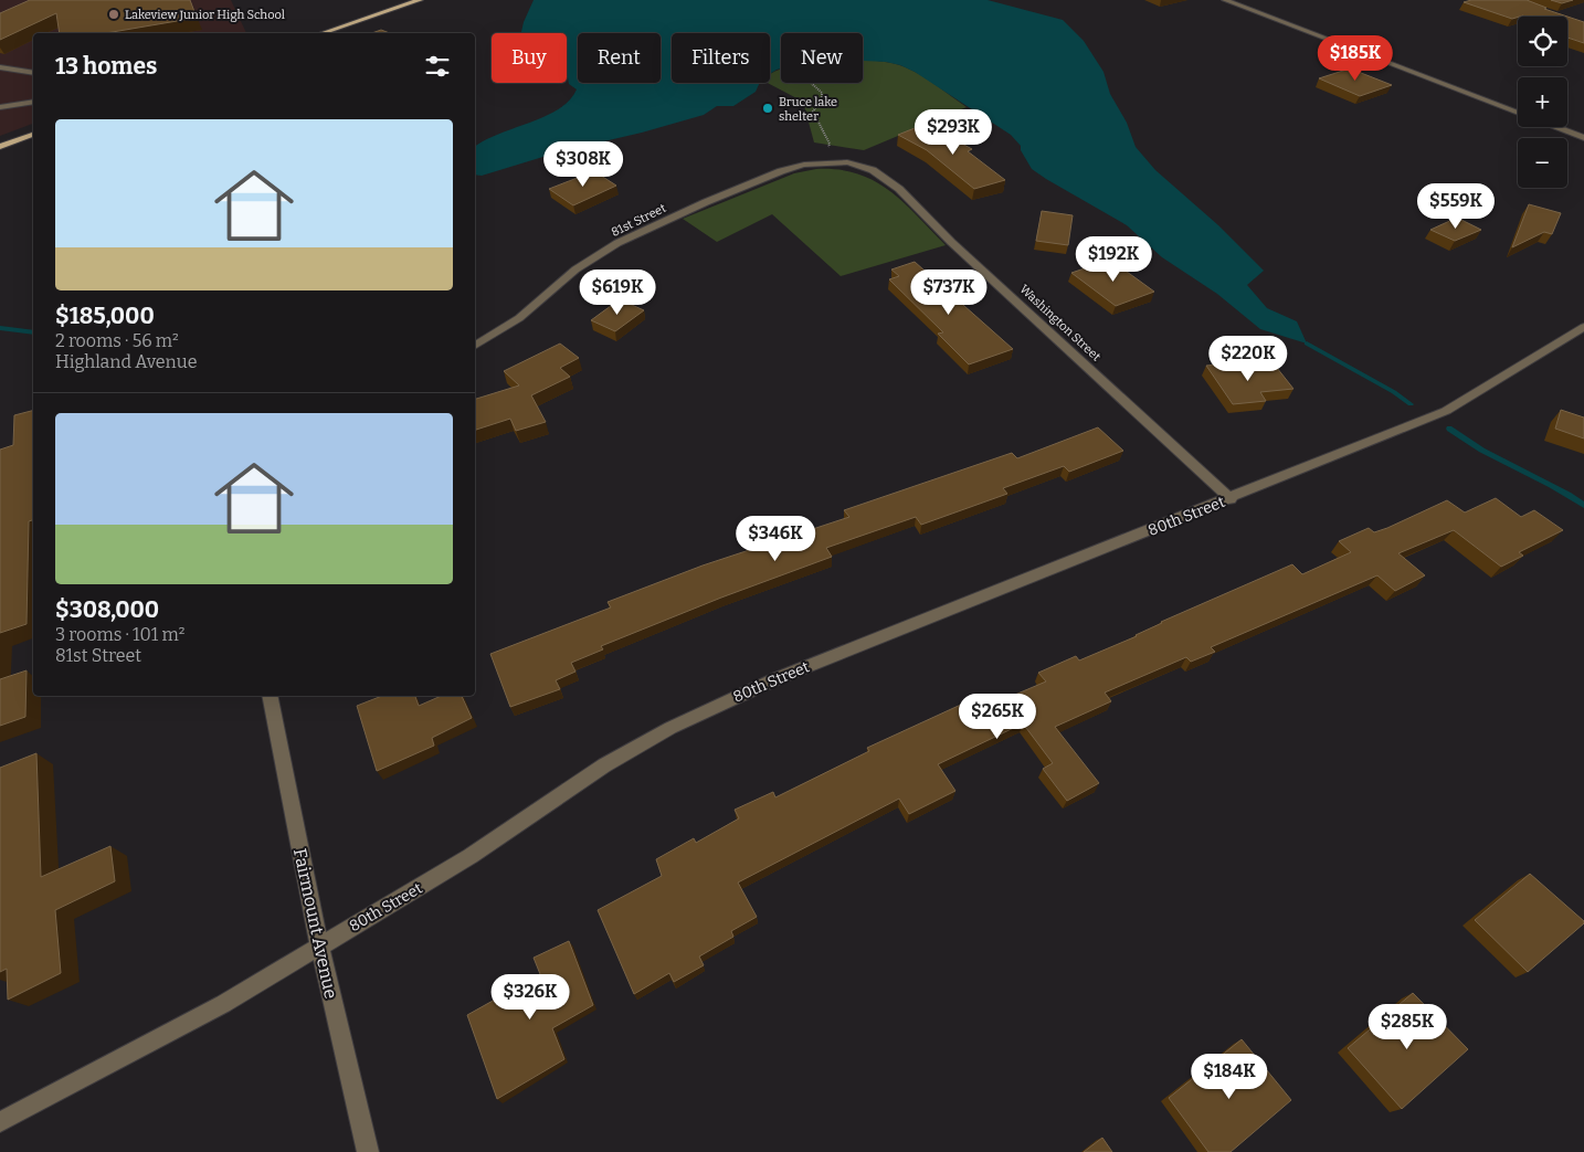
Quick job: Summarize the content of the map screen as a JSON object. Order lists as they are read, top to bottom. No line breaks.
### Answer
{"streets":{"street":["81st Street","Washington Street","80th Street","Fairmount Avenue"]},"crossings":[["81st Street","Washington Street"],["Washington Street","80th Street"],["80th Street","Fairmount Avenue"]],"places":["Lakeview Junior High School","Bruce lake shelter"],"page":{"map_buttons":["+","−"],"chip":["Buy","Rent","Filters","New"],"heading":"13 homes","price":["$185K","$293K","$308K","$559K","$192K","$619K","$737K","$220K","$346K","$265K","$326K","$285K","$184K"],"list":[{"name":"$185,000","note":"2 rooms · 56 m² · Highland Avenue"},{"name":"$308,000","note":"3 rooms · 101 m² · 81st Street"}]}}
